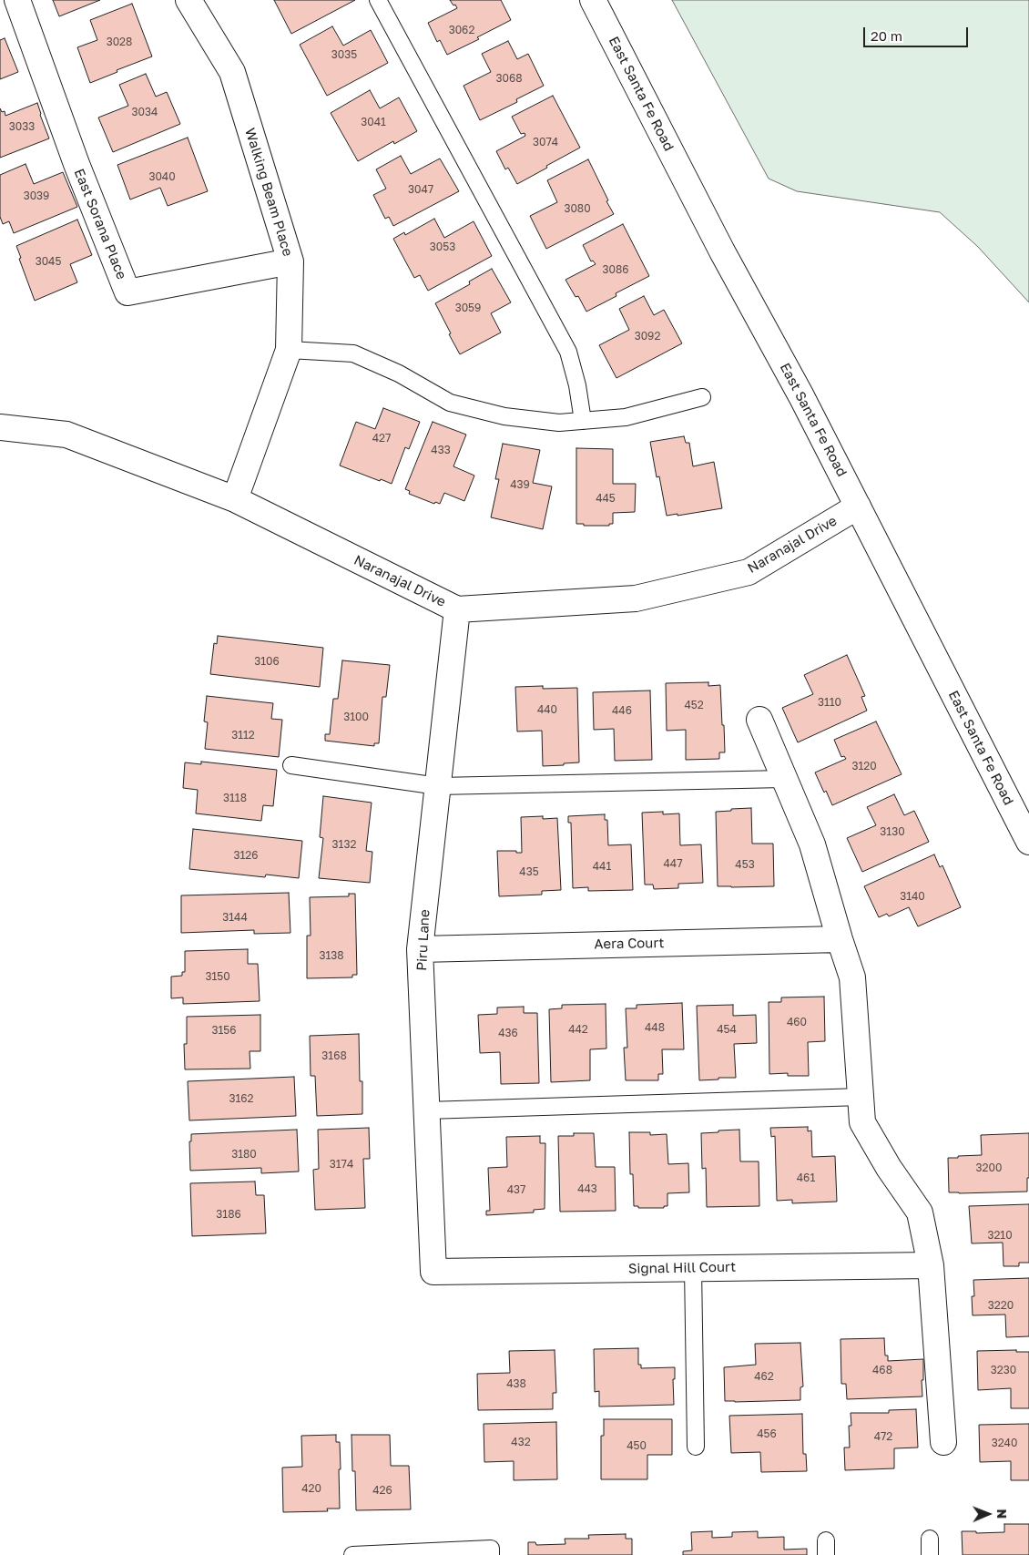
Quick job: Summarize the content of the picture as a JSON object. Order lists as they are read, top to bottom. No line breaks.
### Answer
{"streets":{"street":["East Santa Fe Road","Walking Beam Place","East Sorana Place","Naranajal Drive","Piru Lane","Aera Court","Signal Hill Court"]},"crossings":[["East Santa Fe Road","Naranajal Drive"],["Walking Beam Place","East Sorana Place"],["Walking Beam Place","Naranajal Drive"],["Naranajal Drive","Piru Lane"],["Piru Lane","Aera Court"],["Piru Lane","Signal Hill Court"]],"house_numbers":["3062","3028","3035","3068","3034","3041","3033","3074","3040","3047","3039","3080","3053","3045","3086","3059","3092","427","433","439","445","3106","3110","452","440","446","3100","3112","3120","3118","3130","3132","3126","447","453","441","435","3140","3144","3138","3150","460","448","442","454","3156","436","3168","3162","3180","3174","3200","461","443","437","3186","3210","3220","468","3230","462","438","456","472","432","3240","450","420","426"],"scale_bar":"20 m","north":"right"}
